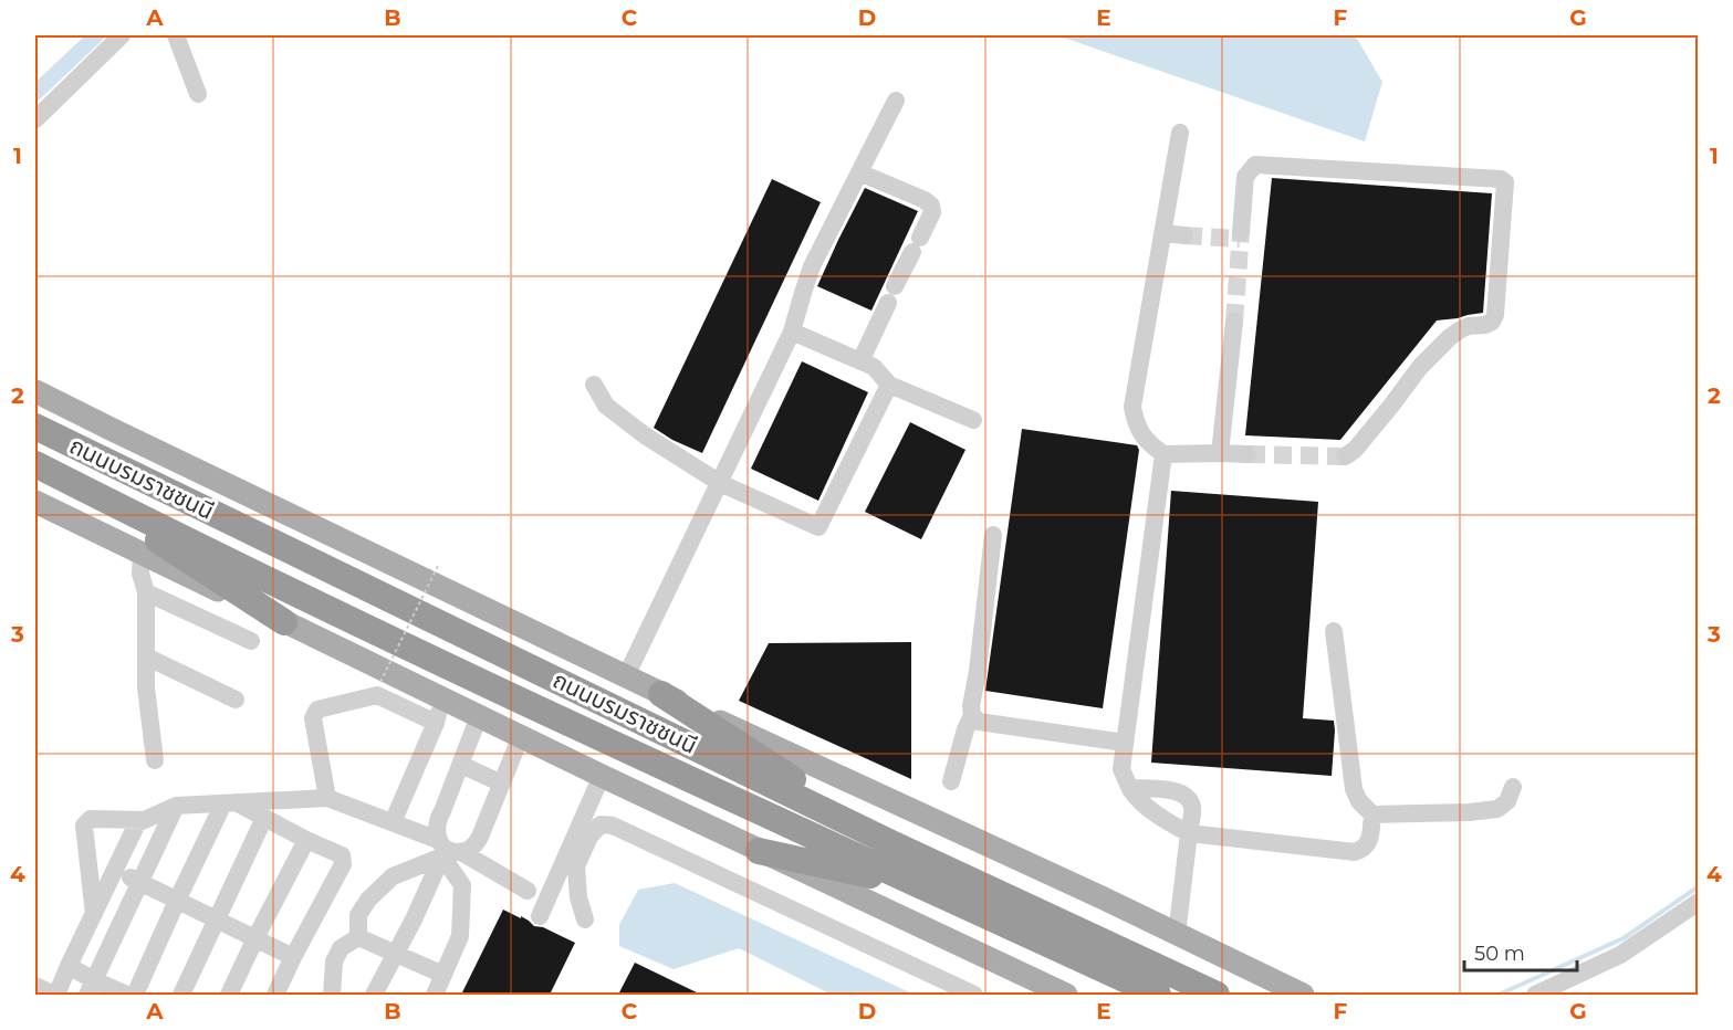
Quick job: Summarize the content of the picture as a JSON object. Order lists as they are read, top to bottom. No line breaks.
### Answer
{"streets":{"highway":["ถนนบรมราชชนนี"]},"scale_bar":"50 m","grid":{"columns":["A","B","C","D","E","F","G"],"rows":["1","2","3","4"]}}
